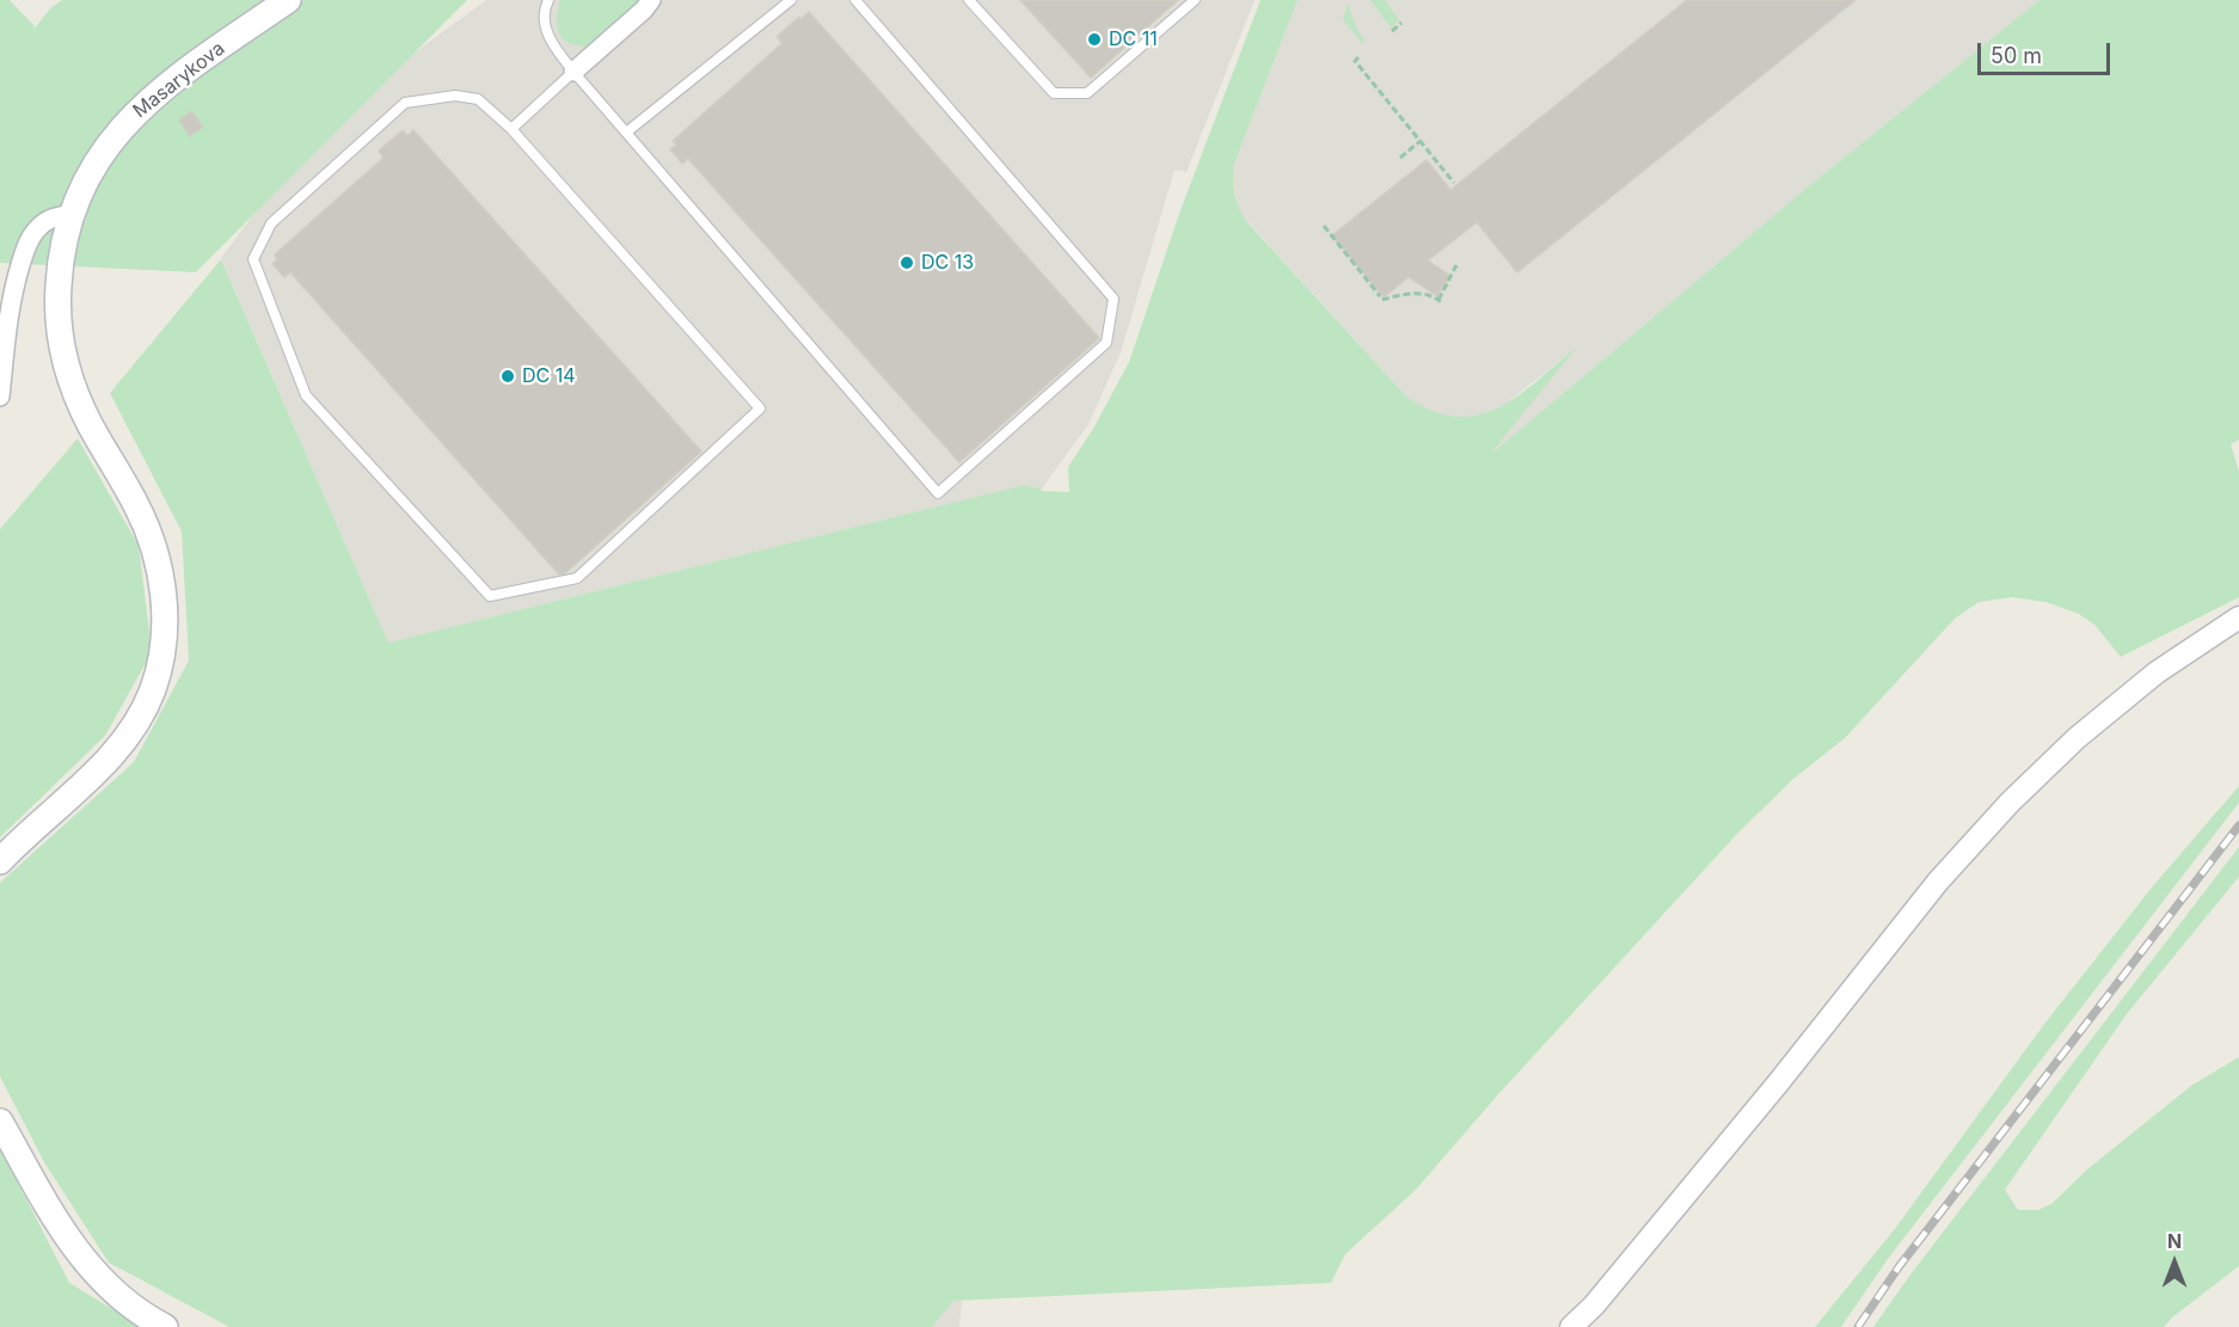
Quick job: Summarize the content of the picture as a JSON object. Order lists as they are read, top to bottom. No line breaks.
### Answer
{"streets":{"main road":["Masarykova"]},"places":["DC 11","DC 13","DC 14"],"scale_bar":"50 m","north":"top"}
